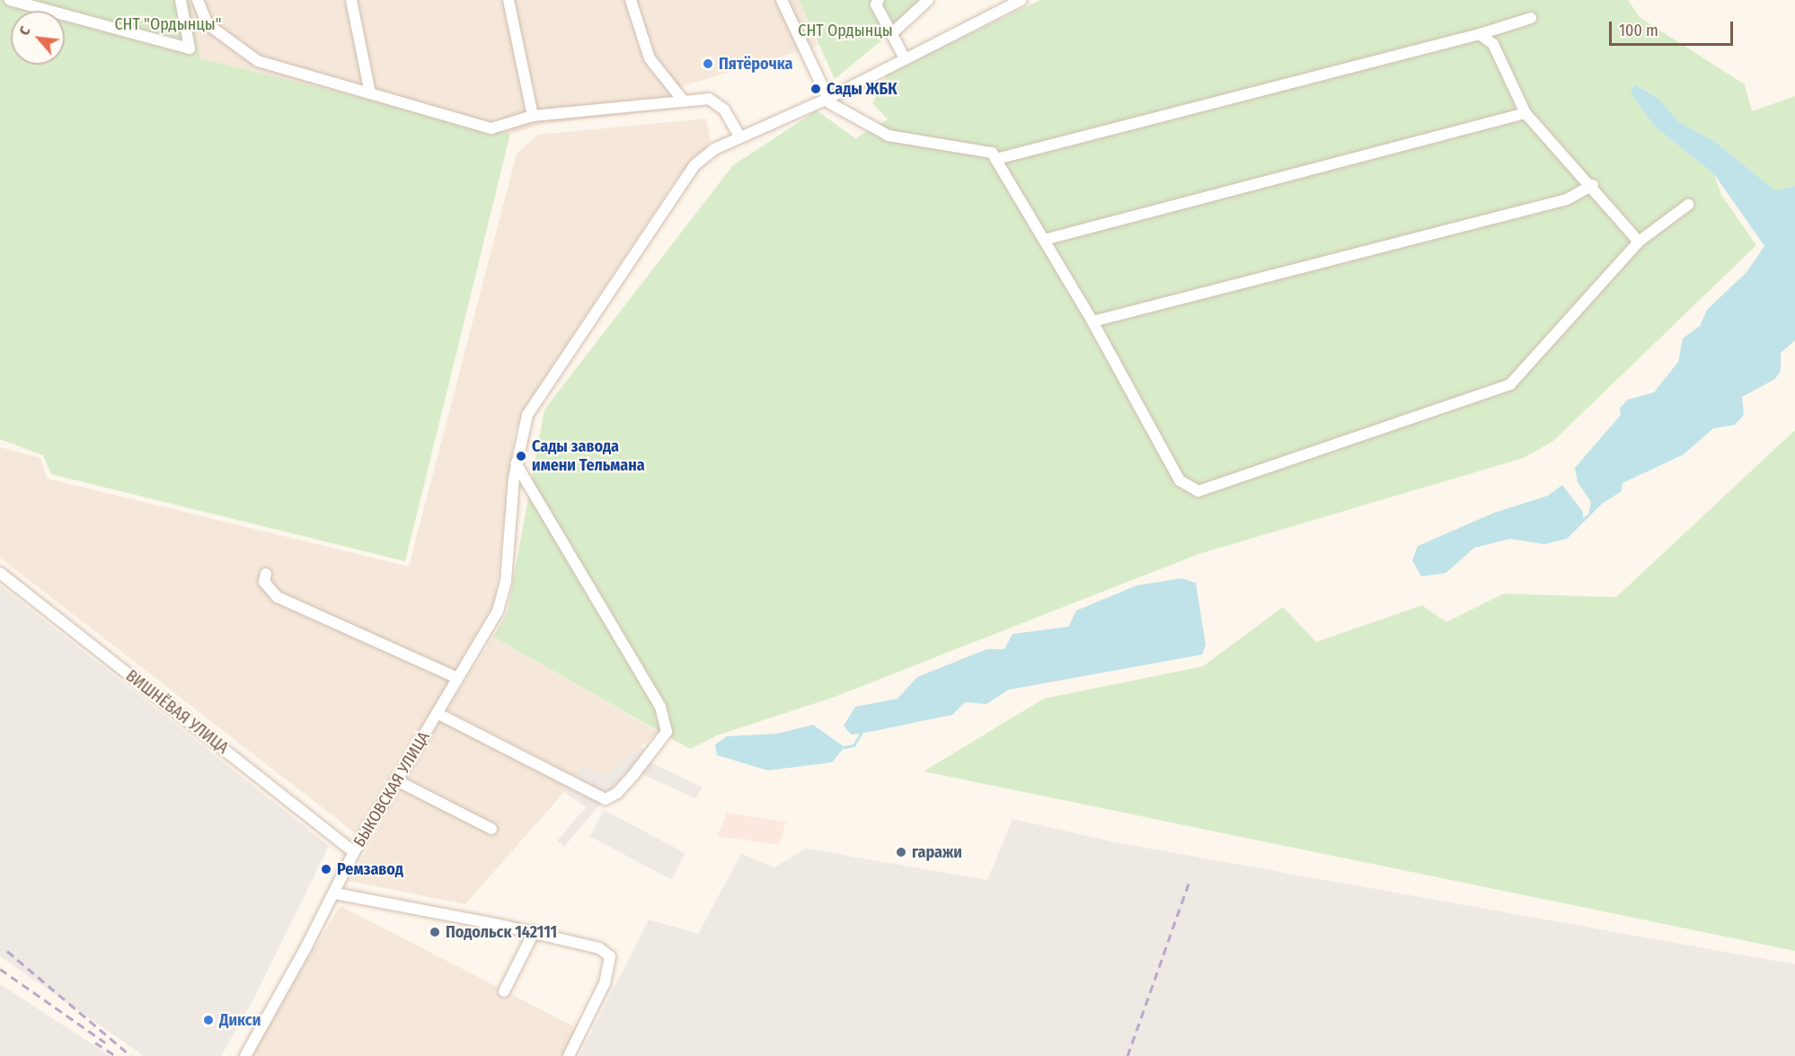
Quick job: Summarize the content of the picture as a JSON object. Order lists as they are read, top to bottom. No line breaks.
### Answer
{"streets":{"street":["ВИШНЁВАЯ УЛИЦА","БЫКОВСКАЯ УЛИЦА"]},"crossings":[["ВИШНЁВАЯ УЛИЦА","БЫКОВСКАЯ УЛИЦА"]],"parks":["СНТ \"Ордынцы\"","СНТ Ордынцы"],"places":["Пятёрочка","Сады ЖБК","Сады завода имени Тельмана","гаражи","Ремзавод","Подольск 142111","Дикси"],"scale_bar":"100 m","north":"top left"}
